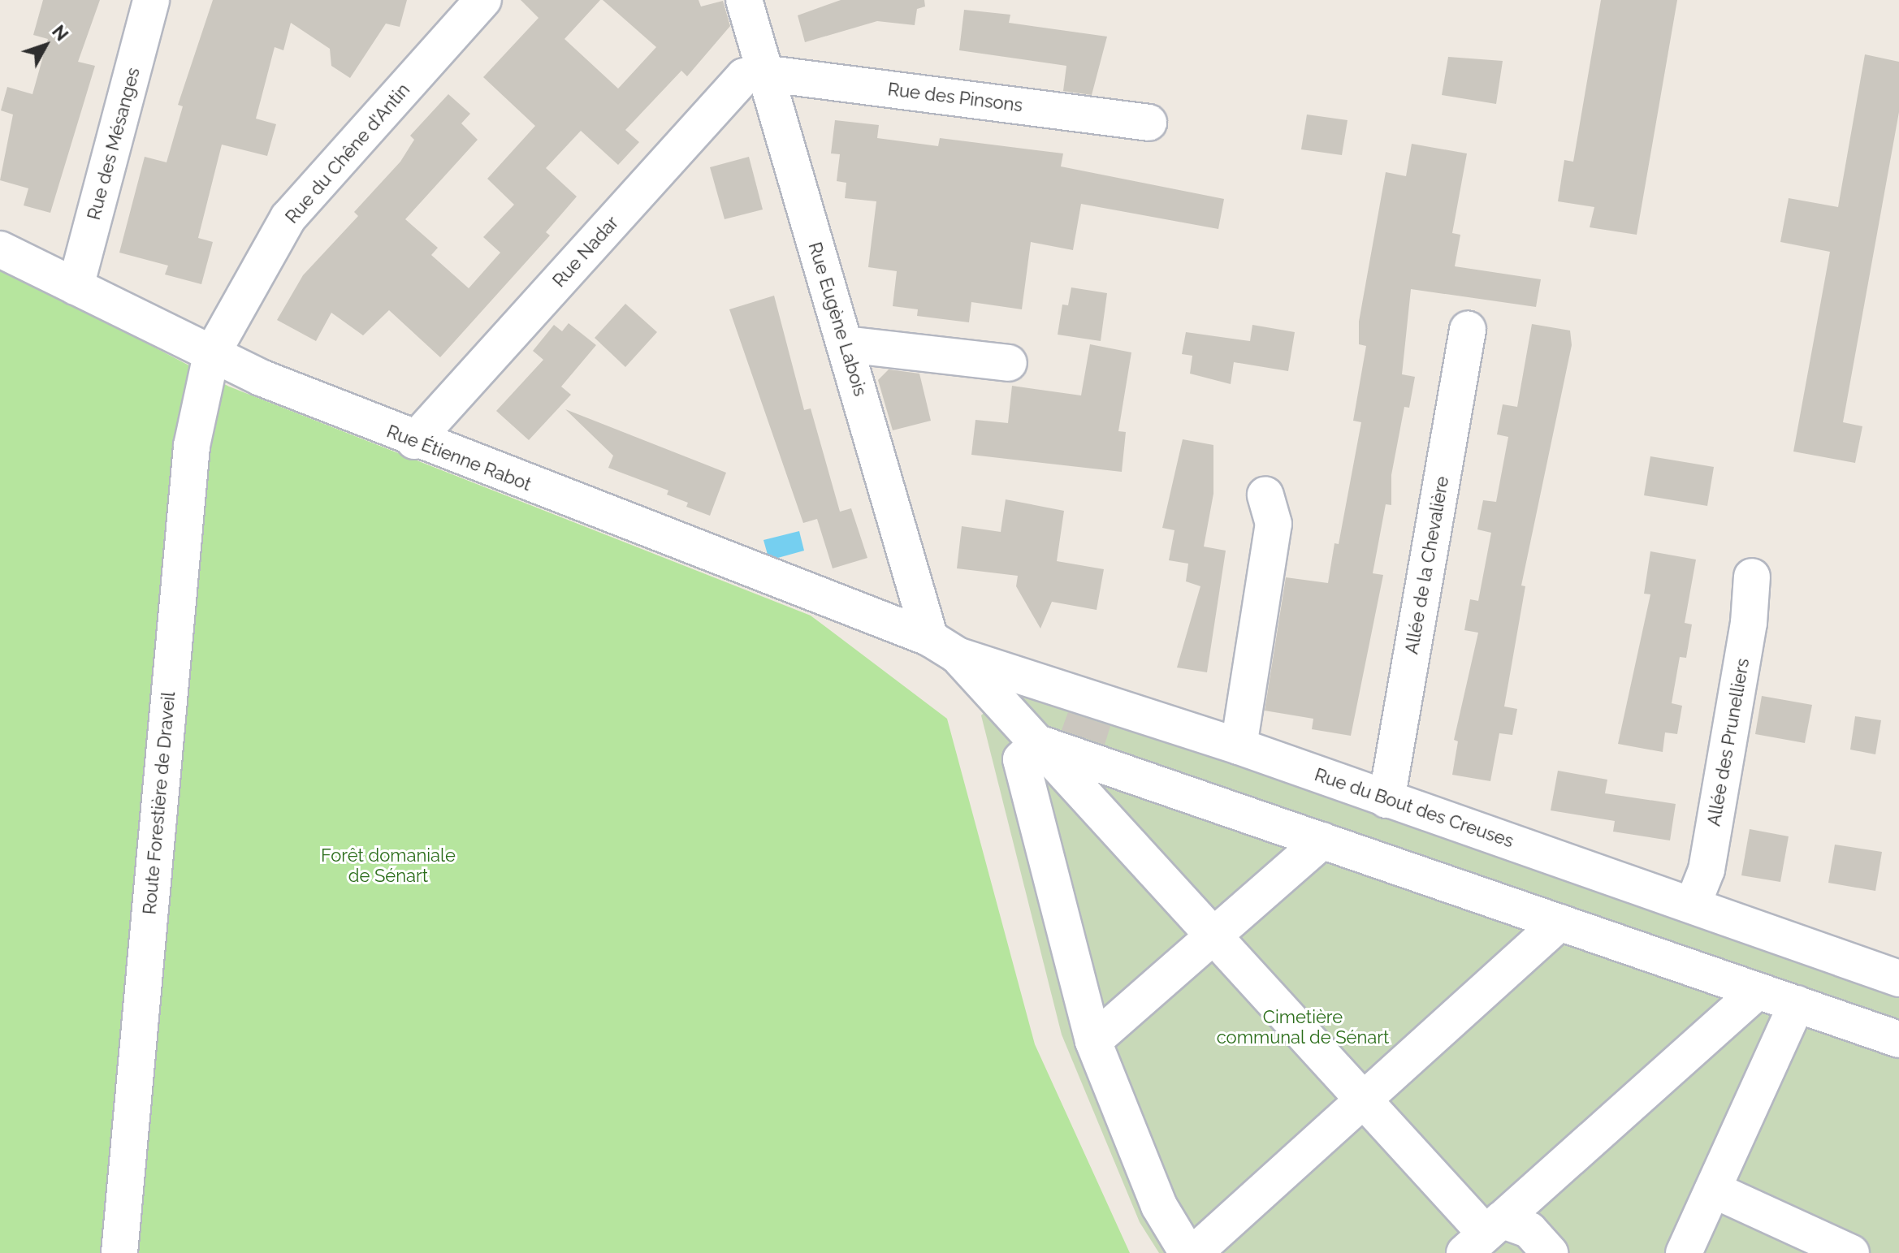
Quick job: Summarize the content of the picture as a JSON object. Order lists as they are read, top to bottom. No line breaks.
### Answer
{"streets":{"street":["Rue des Pinsons","Rue des Mésanges","Rue du Chêne d'Antin","Rue Nadar","Rue Eugène Labois","Rue Étienne Rabot","Allée de la Chevalière","Allée des Prunelliers","Route Forestière de Draveil","Rue du Bout des Creuses"]},"crossings":[["Rue des Pinsons","Rue Nadar"],["Rue des Pinsons","Rue Eugène Labois"],["Rue des Mésanges","Rue Étienne Rabot"],["Rue du Chêne d'Antin","Rue Étienne Rabot"],["Rue du Chêne d'Antin","Route Forestière de Draveil"],["Rue Nadar","Rue Eugène Labois"],["Rue Nadar","Rue Étienne Rabot"],["Rue Eugène Labois","Rue Étienne Rabot"],["Rue Eugène Labois","Rue du Bout des Creuses"],["Rue Étienne Rabot","Route Forestière de Draveil"],["Rue Étienne Rabot","Rue du Bout des Creuses"],["Allée de la Chevalière","Rue du Bout des Creuses"],["Allée des Prunelliers","Rue du Bout des Creuses"]],"parks":["Forêt domaniale de Sénart","Cimetière communal de Sénart"],"north":"top right"}
